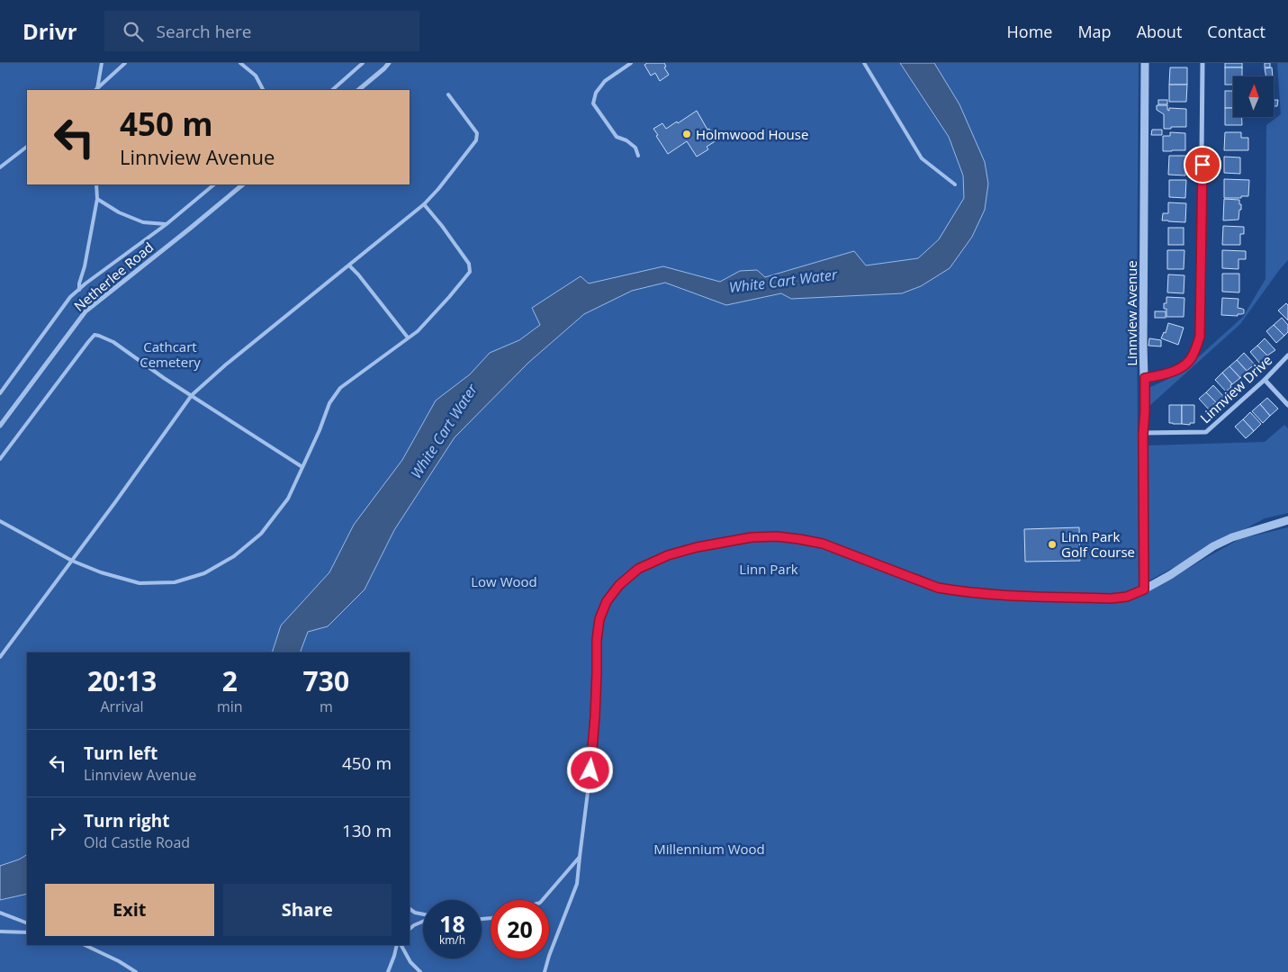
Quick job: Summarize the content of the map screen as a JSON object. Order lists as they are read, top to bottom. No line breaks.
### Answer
{"streets":{"street":["Netherlee Road","Linnview Avenue","Linnview Drive"]},"crossings":[["Linnview Avenue","Linnview Drive"]],"water":["White Cart Water"],"parks":["Cathcart Cemetery","Linn Park","Low Wood","Millennium Wood"],"places":["Holmwood House","Linn Park Golf Course"],"north":"top","page":{"header":"Drivr","search":"Search here","nav":["Home","Map","About","Contact"],"turn":["450 m","Linnview Avenue"],"eta":["20:13","Arrival","2","min","730","m"],"list":[{"name":"Turn left","note":"Linnview Avenue","value":"450 m"},{"name":"Turn right","note":"Old Castle Road","value":"130 m"}],"buttons":["Exit","Share"],"speed":"18 km/h","limit":"20"}}
